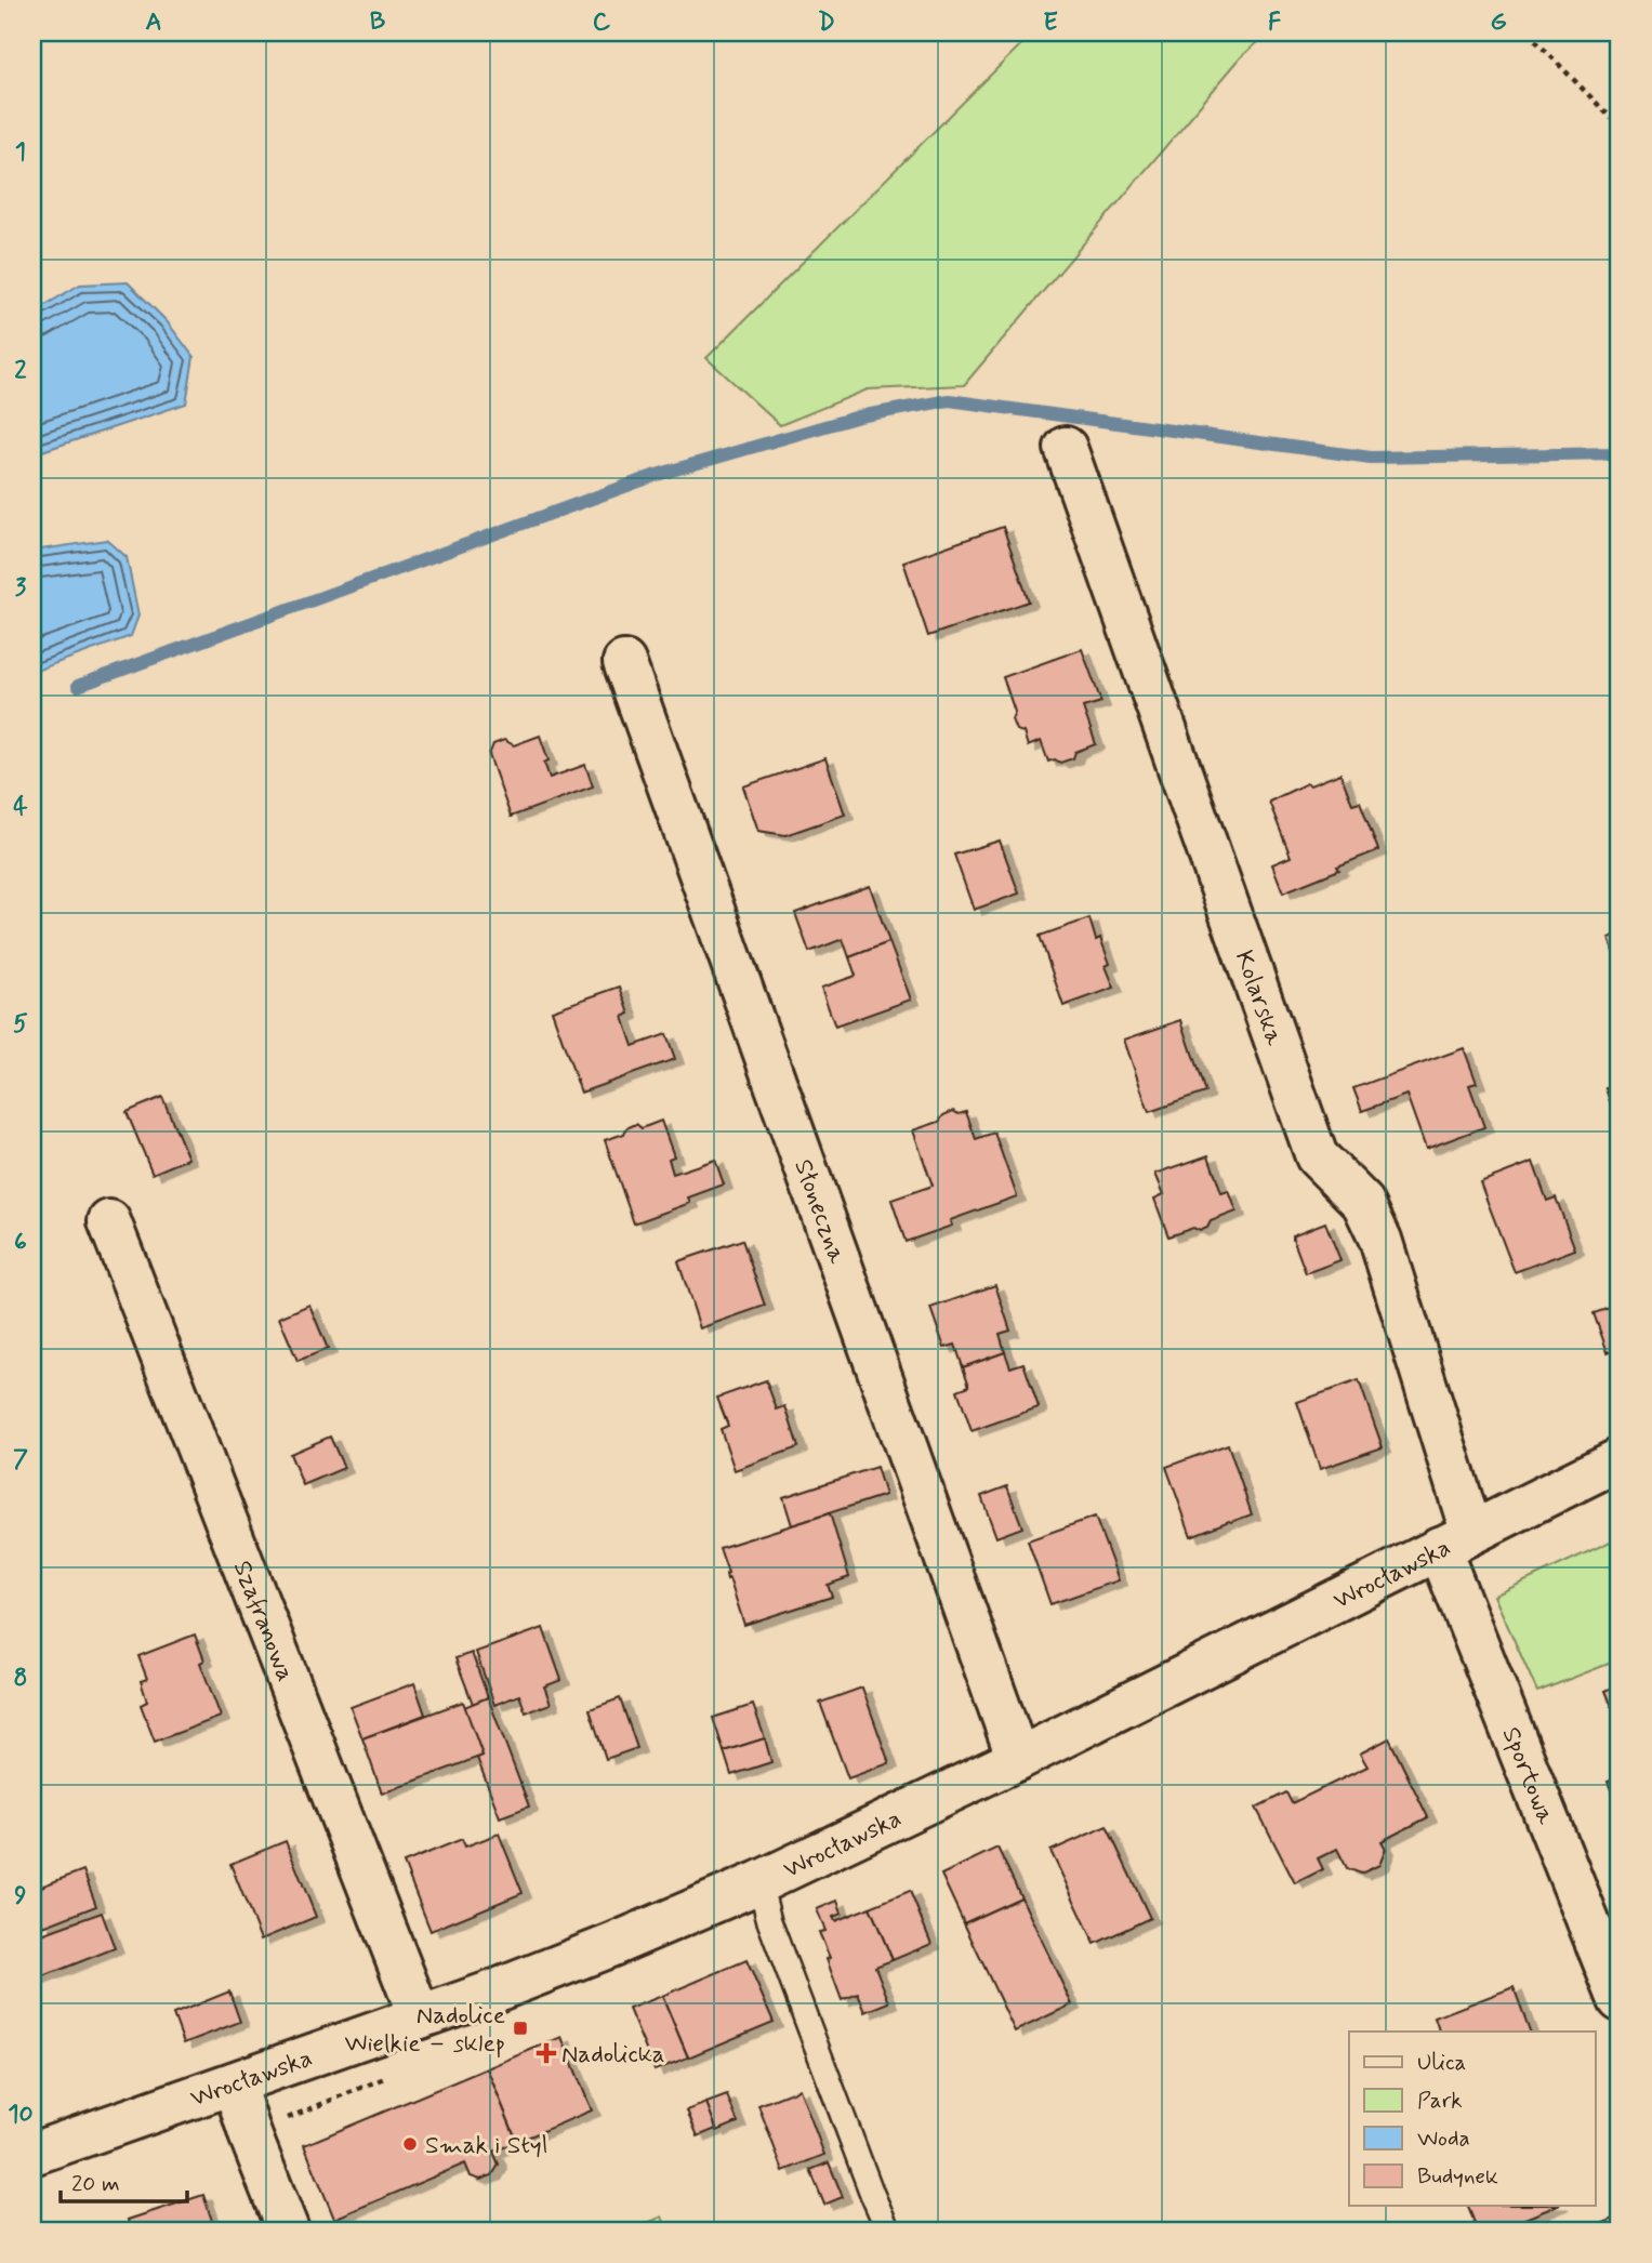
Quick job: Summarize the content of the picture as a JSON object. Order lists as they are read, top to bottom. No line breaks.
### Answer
{"streets":{"street":["Kolarska","Słoneczna","Wrocławska","Szafranowa","Sportowa"]},"crossings":[["Kolarska","Wrocławska"],["Kolarska","Sportowa"],["Słoneczna","Wrocławska"],["Wrocławska","Szafranowa"],["Wrocławska","Sportowa"]],"places":{"transit":["Nadolice Wielkie – sklep"],"health":["Nadolicka"],"other":["Smak i Styl"]},"legend":["Ulica","Park","Woda","Budynek"],"scale_bar":"20 m","grid":{"columns":["A","B","C","D","E","F","G"],"rows":["1","2","3","4","5","6","7","8","9","10"]}}
